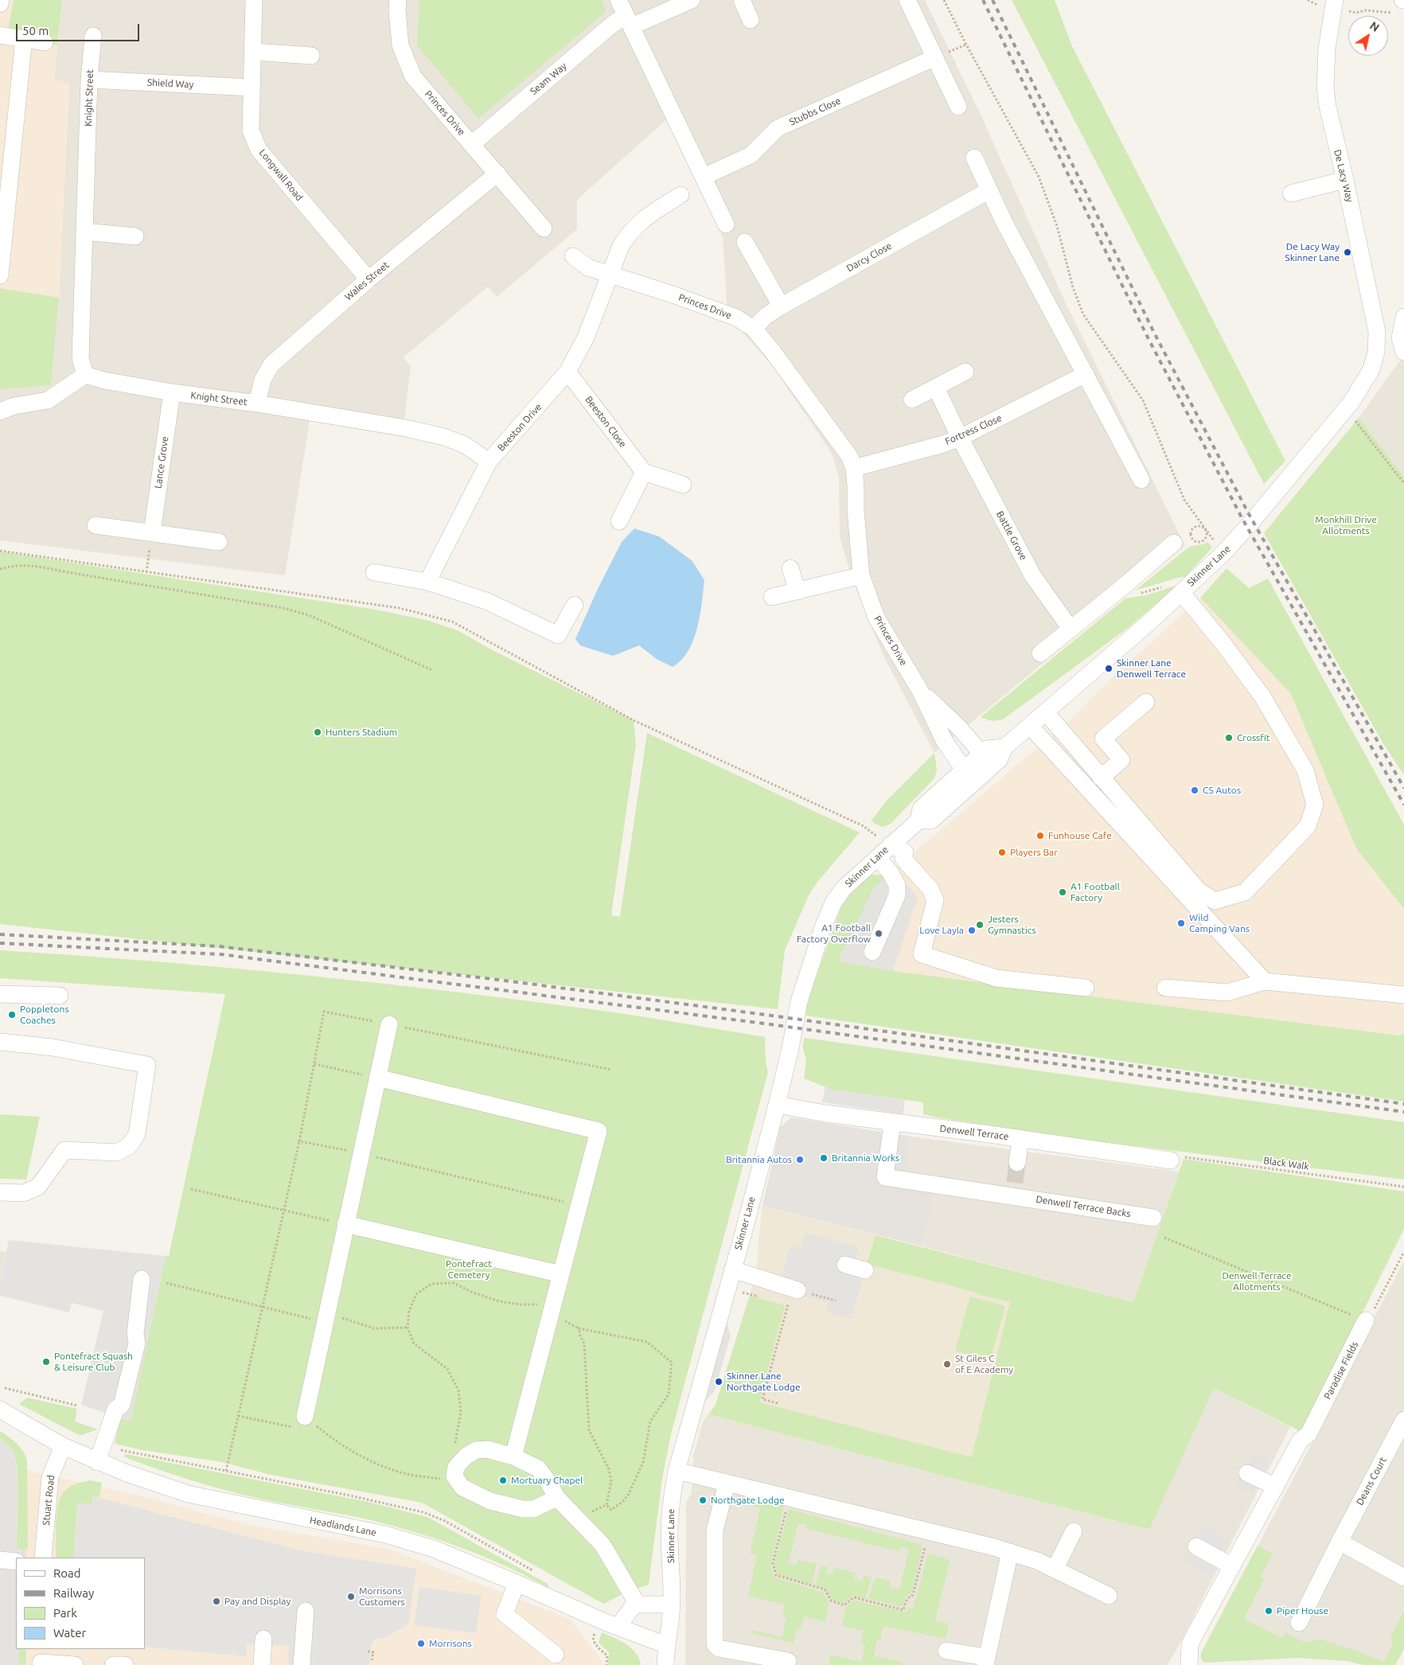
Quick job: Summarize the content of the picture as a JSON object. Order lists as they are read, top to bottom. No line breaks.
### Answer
{"streets":{"street":["Seam Way","Shield Way","Knight Street","Stubbs Close","Princes Drive","Longwall Road","De Lacy Way","Darcy Close","Wales Street","Beeston Close","Beeston Drive","Fortress Close","Lance Grove","Battle Grove","Skinner Lane","Denwell Terrace","Denwell Terrace Backs","Paradise Fields","Deans Court","Stuart Road","Headlands Lane"],"path":["Black Walk"]},"crossings":[["Seam Way","Princes Drive"],["Shield Way","Knight Street"],["Shield Way","Longwall Road"],["Knight Street","Wales Street"],["Knight Street","Beeston Drive"],["Knight Street","Lance Grove"],["Princes Drive","Darcy Close"],["Princes Drive","Wales Street"],["Princes Drive","Beeston Drive"],["Princes Drive","Fortress Close"],["Princes Drive","Skinner Lane"],["Longwall Road","Wales Street"],["De Lacy Way","Skinner Lane"],["Beeston Close","Beeston Drive"],["Fortress Close","Battle Grove"],["Skinner Lane","Denwell Terrace"],["Skinner Lane","Headlands Lane"],["Denwell Terrace","Black Walk"],["Denwell Terrace","Denwell Terrace Backs"],["Stuart Road","Headlands Lane"]],"parks":["Monkhill Drive Allotments","Pontefract Cemetery","Denwell Terrace Allotments"],"places":["De Lacy Way Skinner Lane","Skinner Lane Denwell Terrace","Hunters Stadium","Crossfit","CS Autos","Funhouse Cafe","Players Bar","A1 Football Factory","Wild Camping Vans","Jesters Gymnastics","Love Layla","A1 Football Factory Overflow","Poppletons Coaches","Britannia Works","Britannia Autos","Pontefract Squash & Leisure Club","St Giles C of E Academy","Skinner Lane Northgate Lodge","Mortuary Chapel","Northgate Lodge","Morrisons Customers","Pay and Display","Piper House","Morrisons"],"legend":["Road","Railway","Park","Water"],"scale_bar":"50 m","north":"top right"}
